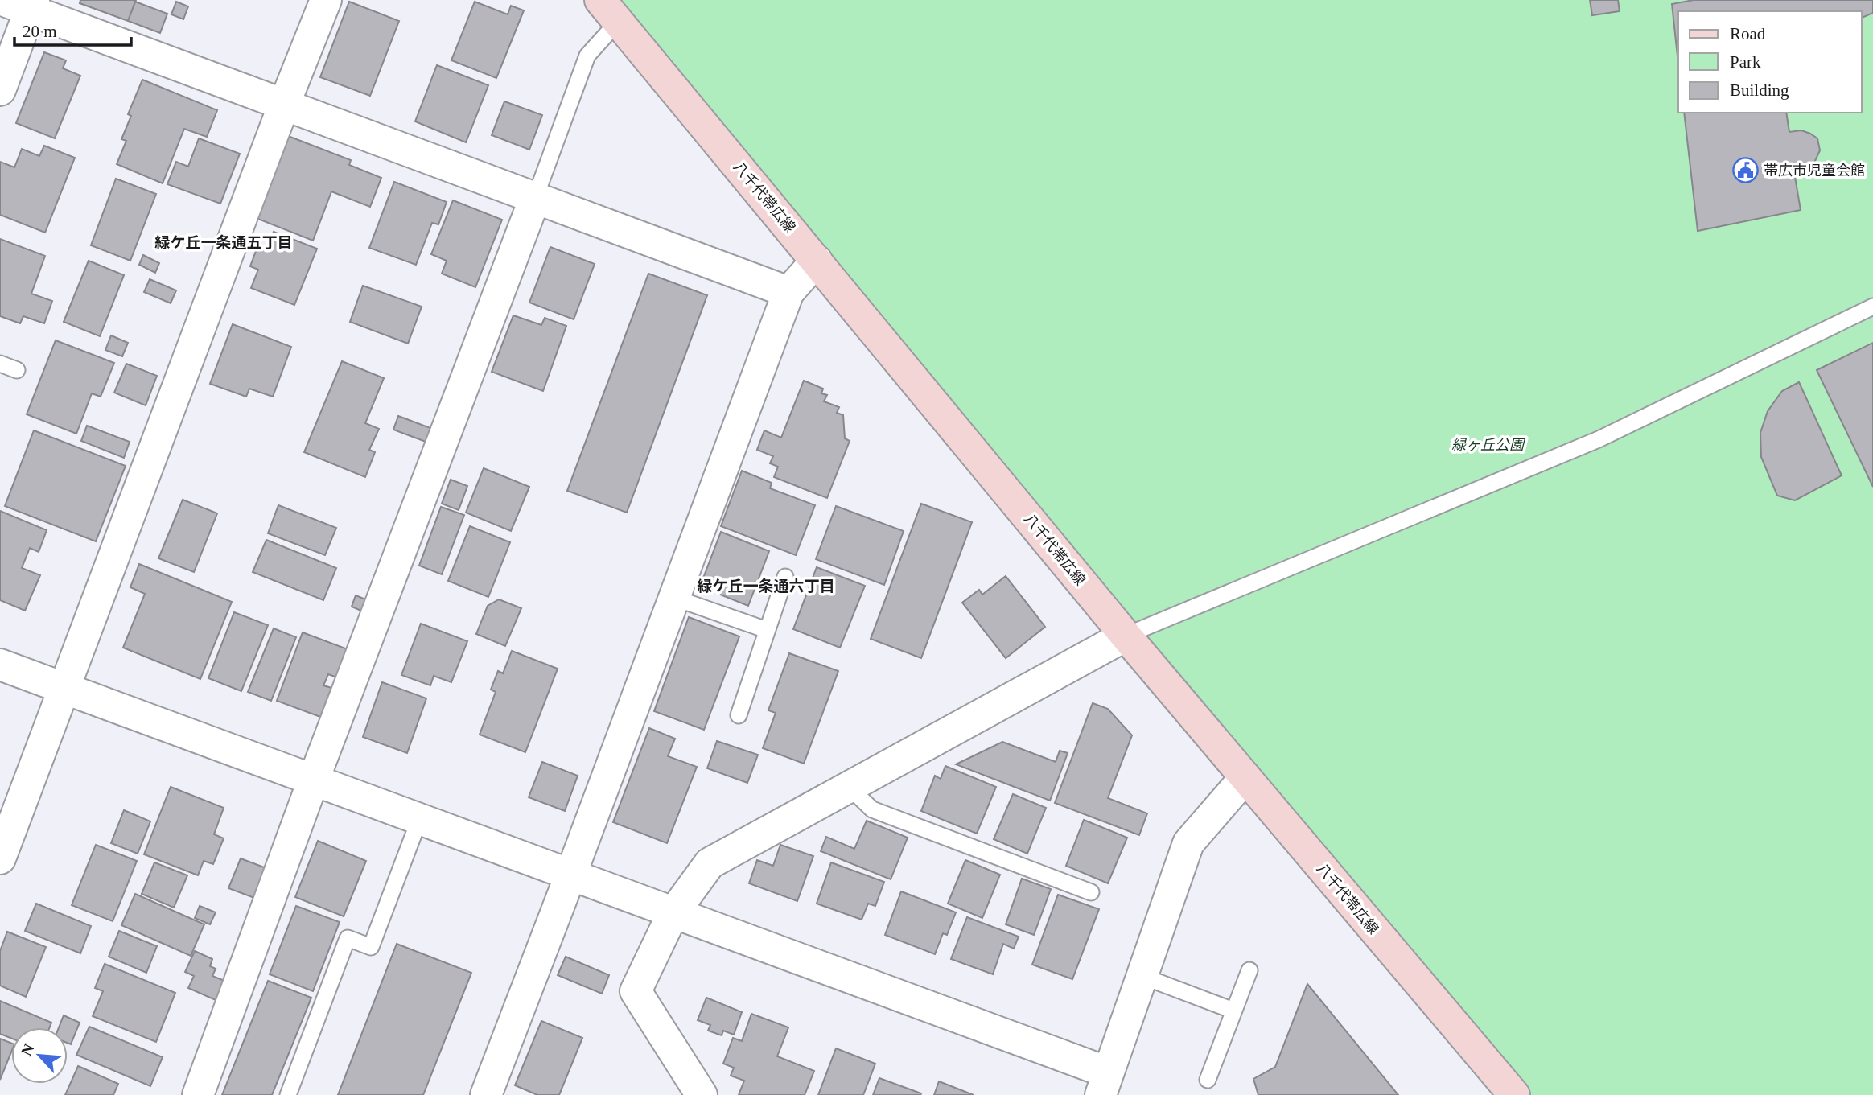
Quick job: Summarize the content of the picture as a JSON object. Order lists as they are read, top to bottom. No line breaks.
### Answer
{"streets":{"main road":["八千代帯広線"]},"districts":["緑ケ丘一条通五丁目","緑ケ丘一条通六丁目"],"parks":["緑ヶ丘公園"],"places":{"public building":["帯広市児童会館"]},"legend":["Road","Park","Building"],"scale_bar":"20 m","north":"top left"}
